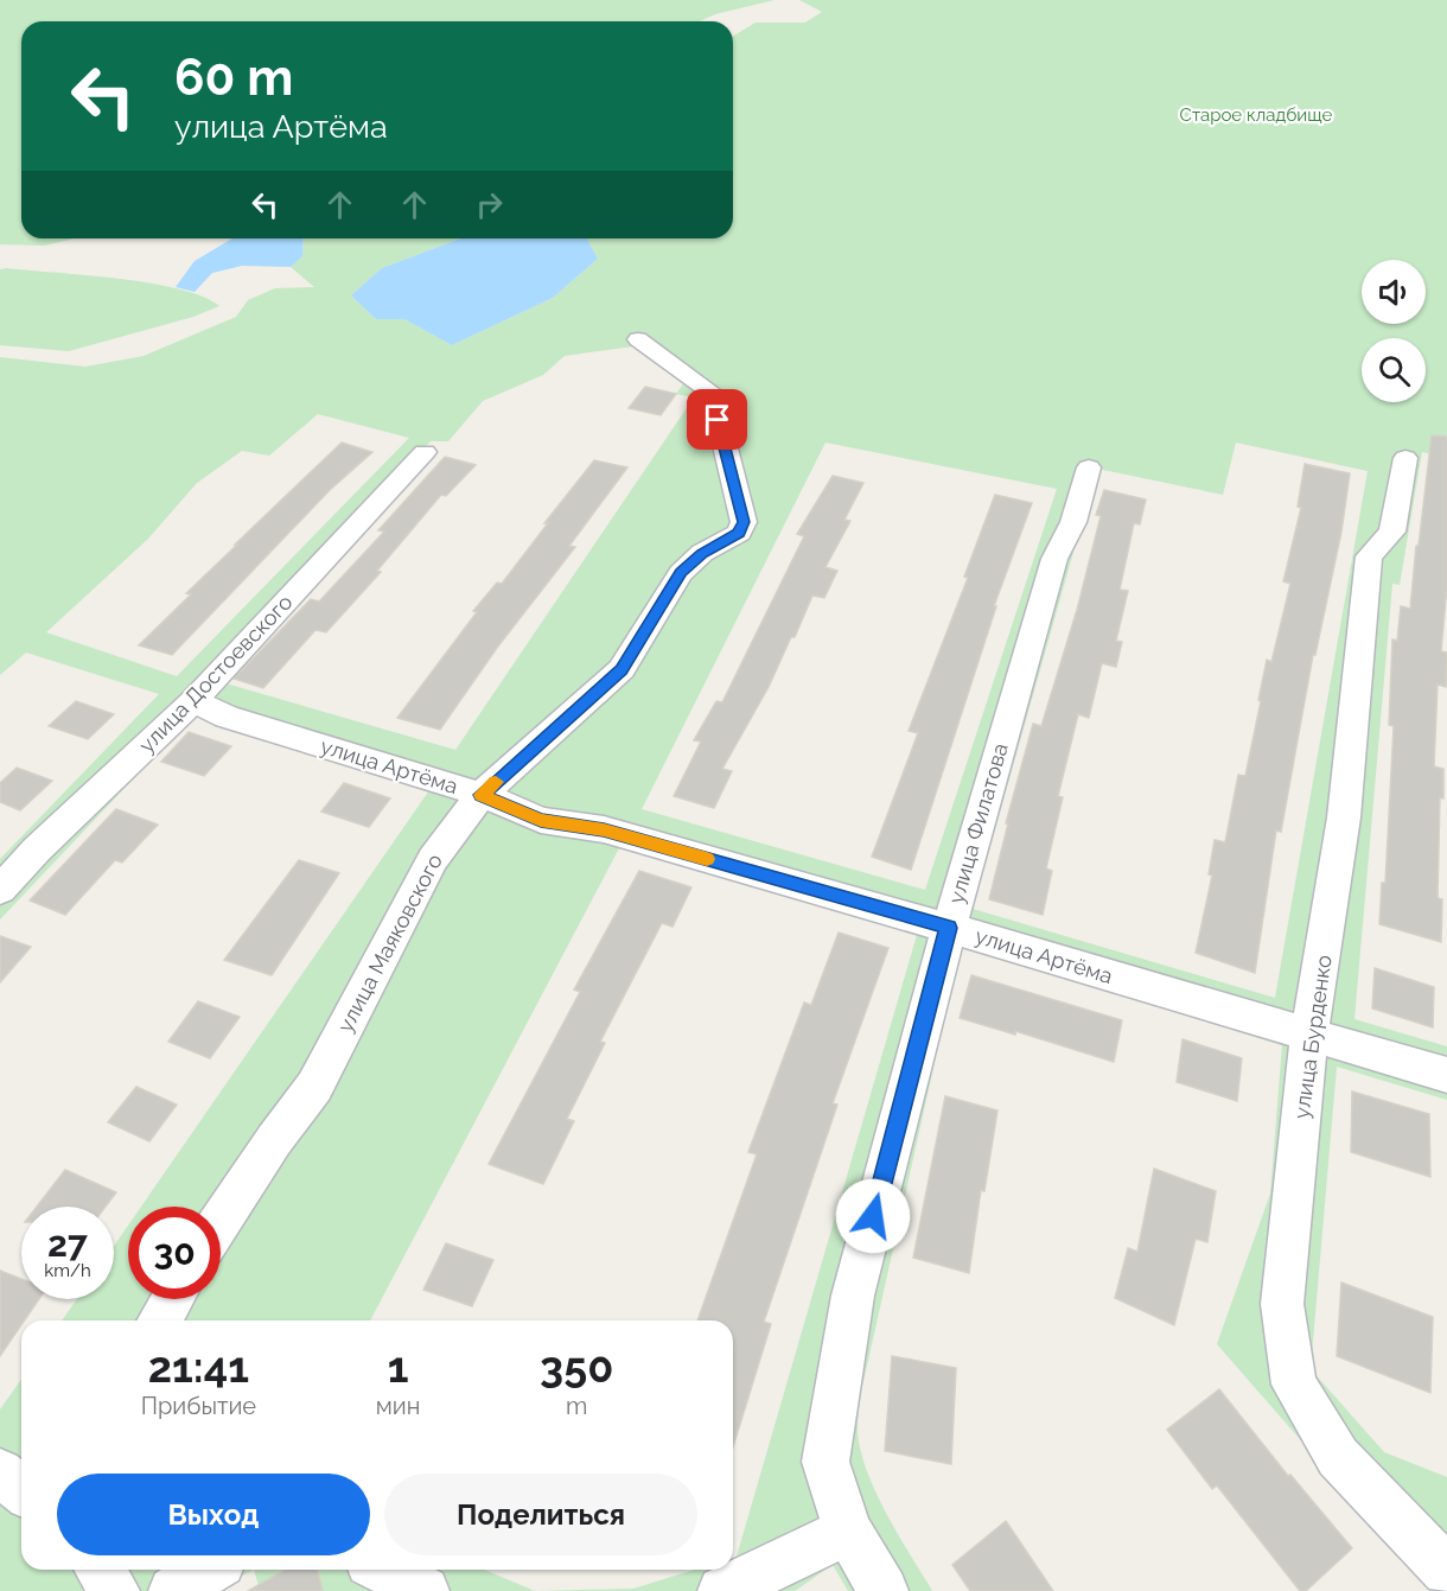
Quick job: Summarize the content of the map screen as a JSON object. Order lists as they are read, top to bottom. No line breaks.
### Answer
{"streets":{"street":["улица Достоевского","улица Артёма","улица Филатова","улица Маяковского","улица Бурденко"]},"crossings":[["улица Достоевского","улица Артёма"],["улица Артёма","улица Филатова"],["улица Артёма","улица Маяковского"],["улица Артёма","улица Бурденко"]],"parks":["Старое кладбище"],"page":{"turn":["60 m","улица Артёма"],"speed":"27 km/h","limit":"30","eta":["21:41","Прибытие","1","мин","350","m"],"buttons":["Выход","Поделиться"]}}
